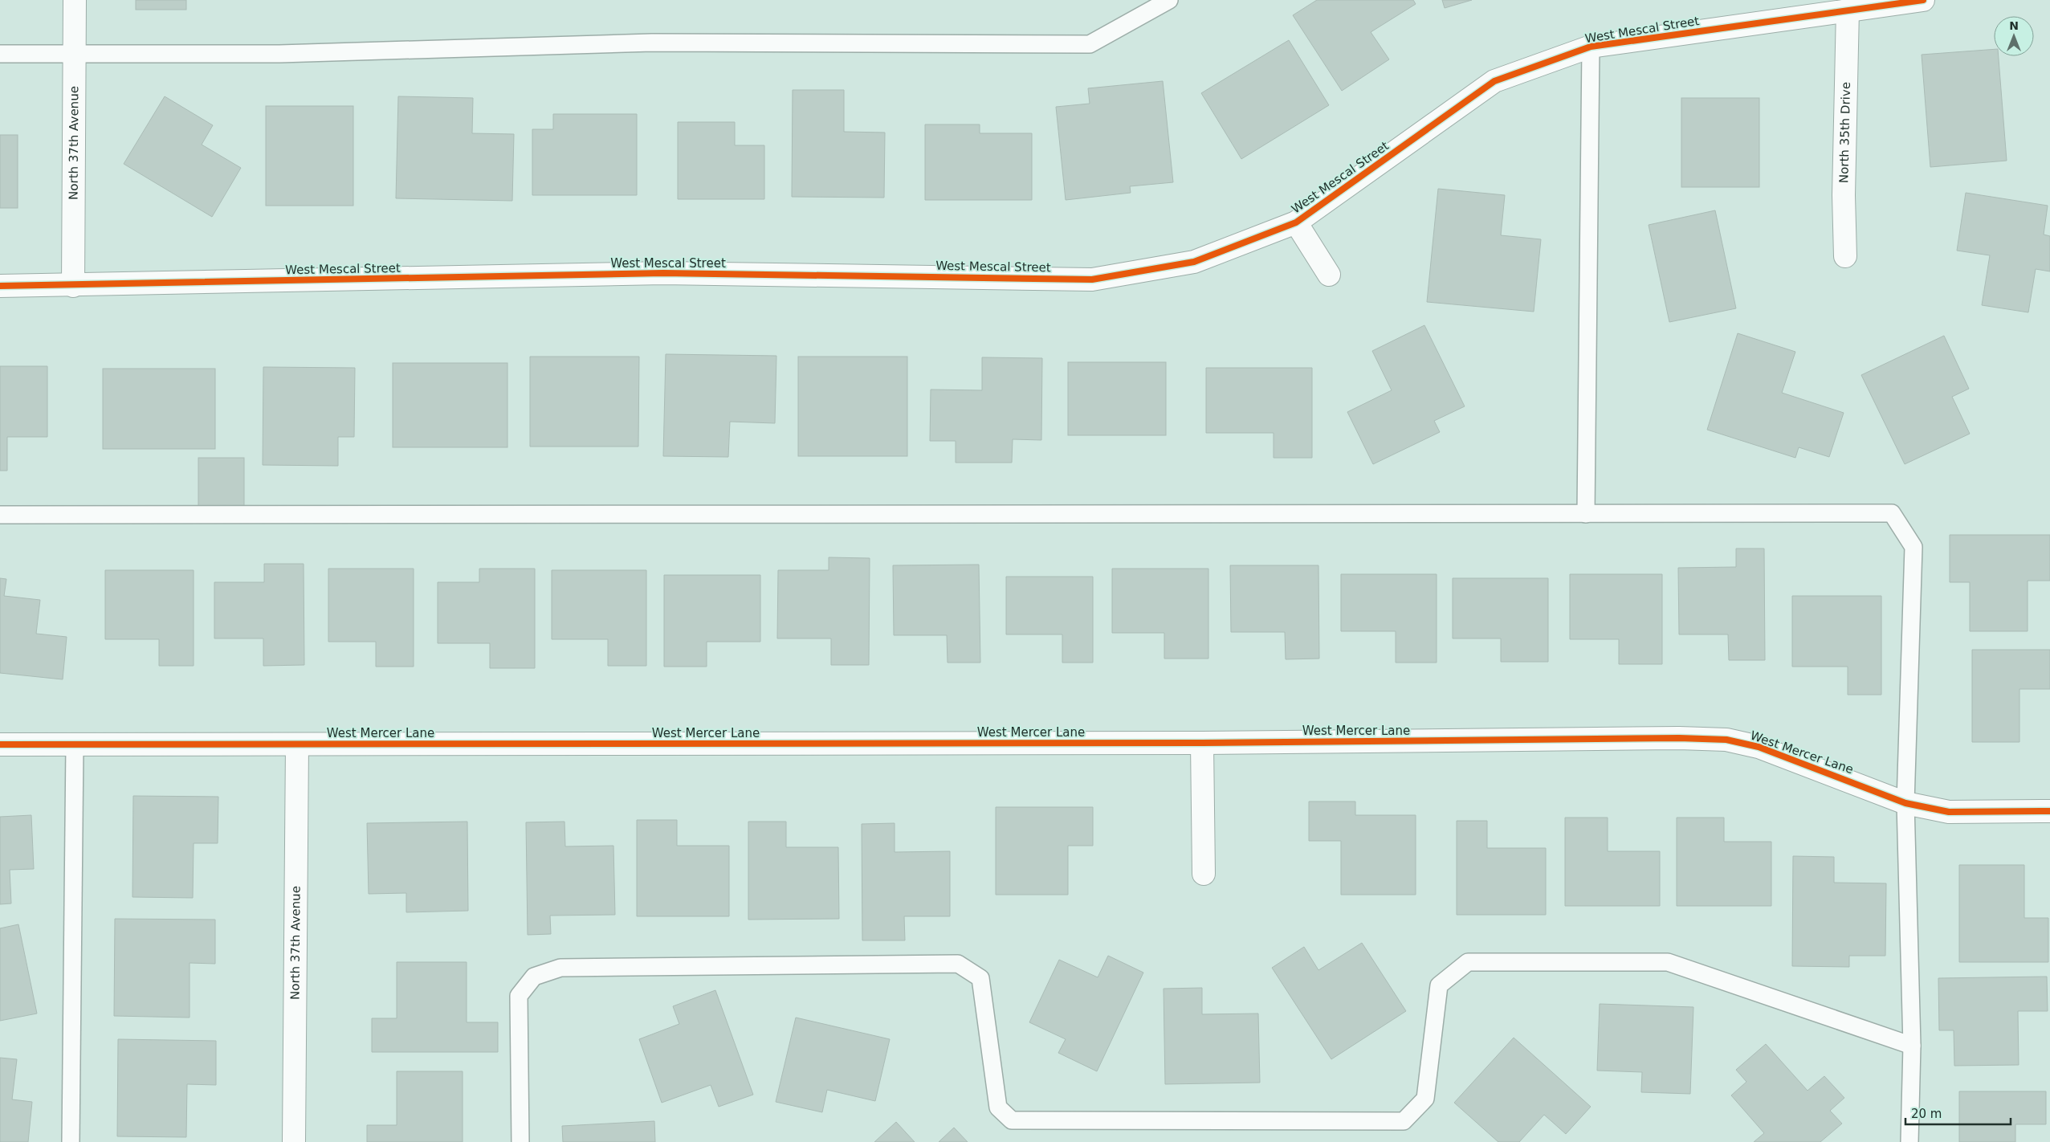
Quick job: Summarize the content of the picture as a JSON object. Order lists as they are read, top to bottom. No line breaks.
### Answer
{"streets":{"street":["West Mescal Street","North 35th Drive","North 37th Avenue","West Mercer Lane"]},"crossings":[["West Mescal Street","North 35th Drive"],["West Mescal Street","North 37th Avenue"],["North 37th Avenue","West Mercer Lane"]],"scale_bar":"20 m","north":"top"}
